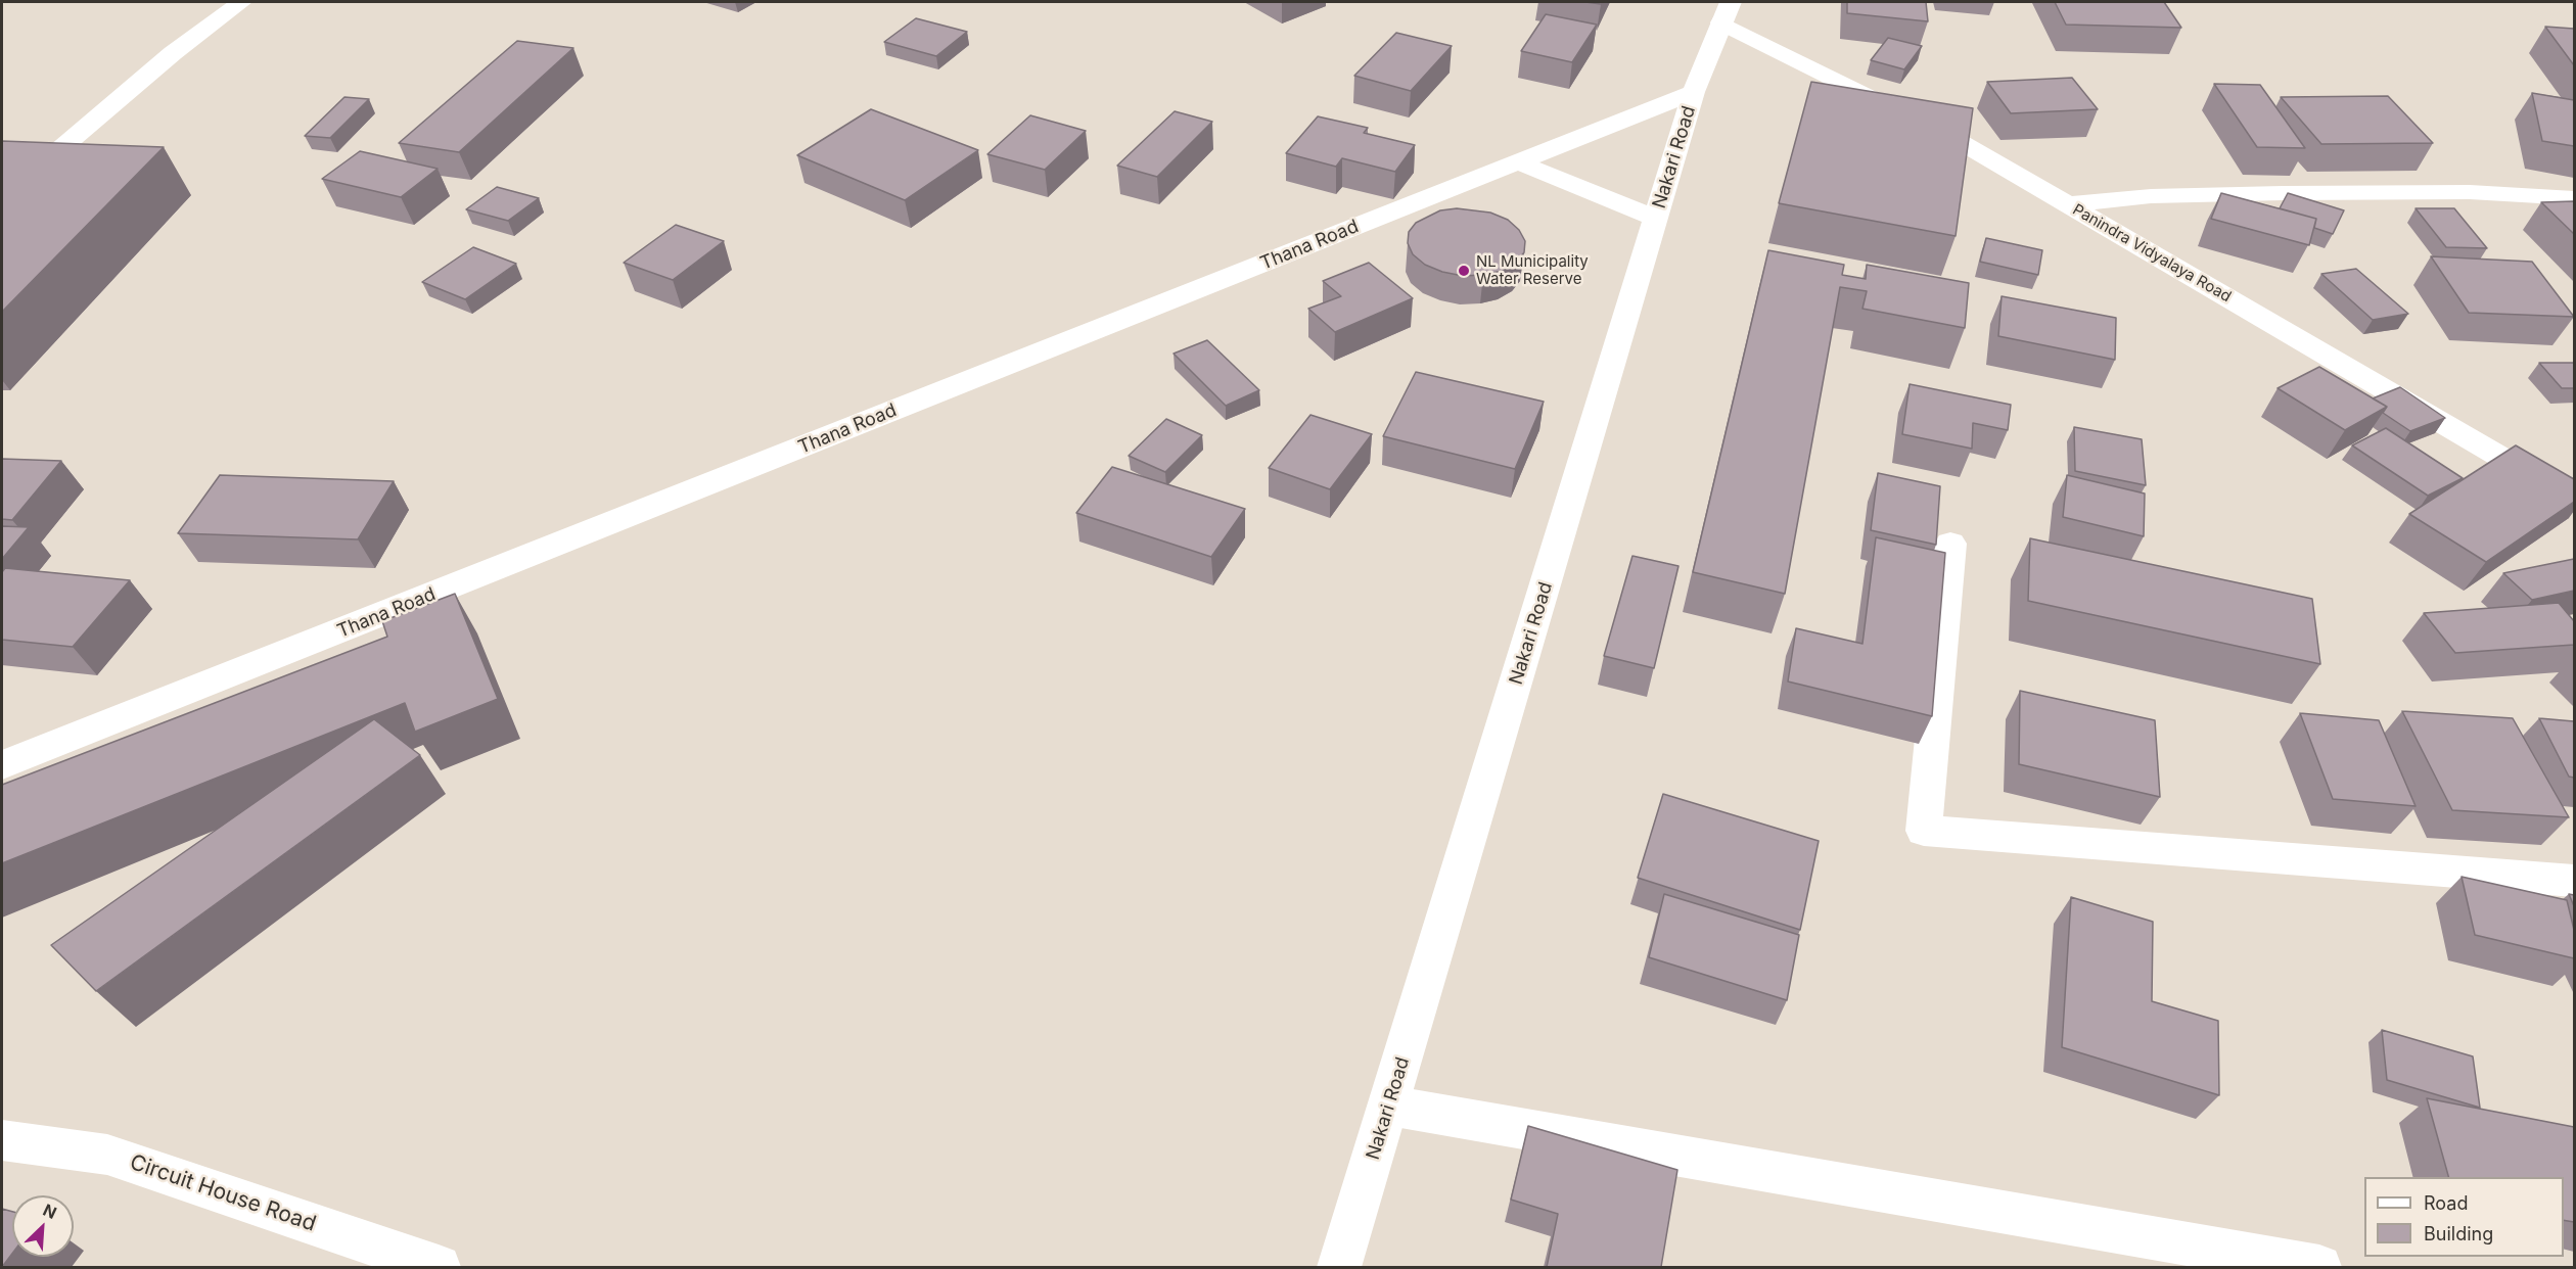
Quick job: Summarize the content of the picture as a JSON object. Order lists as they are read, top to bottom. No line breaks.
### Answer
{"streets":{"street":["Nakari Road","Thana Road","Panindra Vidyalaya Road","Circuit House Road"]},"crossings":[["Nakari Road","Thana Road"],["Nakari Road","Panindra Vidyalaya Road"]],"places":["NL Municipality Water Reserve"],"legend":["Road","Building"],"north":"top right"}
